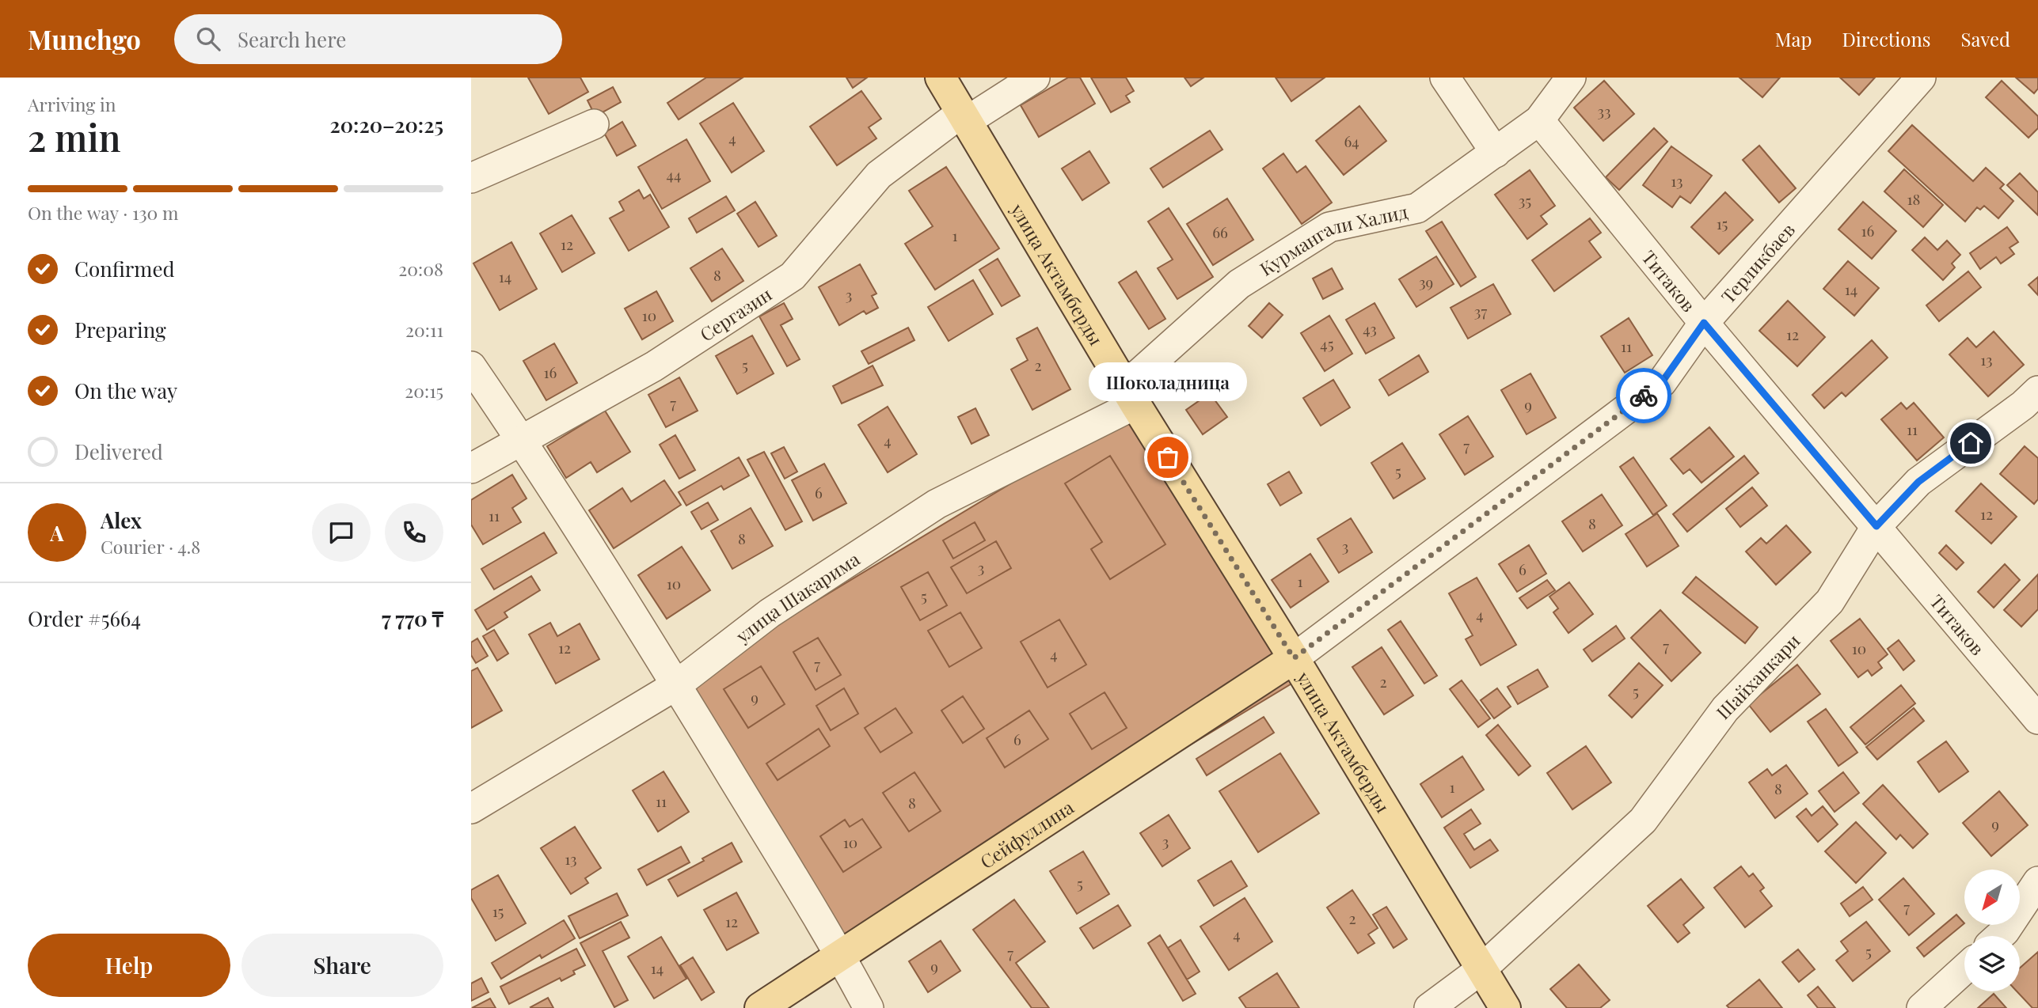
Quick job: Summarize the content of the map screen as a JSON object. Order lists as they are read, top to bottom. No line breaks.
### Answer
{"streets":{"main road":["улица Актамберды","Сейфуллина"],"street":["Курмангали Халид","Терликбаев","Титаков","Сергазин","улица Шакарима","Шайханкари"]},"crossings":[["Курмангали Халид","улица Актамберды"],["Курмангали Халид","Титаков"],["Курмангали Халид","улица Шакарима"],["Терликбаев","улица Актамберды"],["Терликбаев","Титаков"],["Терликбаев","Сейфуллина"],["улица Актамберды","Сергазин"],["улица Актамберды","улица Шакарима"],["улица Актамберды","Шайханкари"],["улица Актамберды","Сейфуллина"],["Титаков","Шайханкари"]],"places":["Шоколадница"],"house_numbers":["33","4","64","44","13","18","35","15","16","66","1","12","8","14","39","14","3","37","10","43","12","45","11","13","5","2","16","7","9","11","4","7","5","6","12","11","8","8","3","3","6","1","10","5","4","7","12","10","4","7","2","5","9","6","1","8","11","8","9","3","10","13","5","7","15","2","12","4","5","7","9","14"],"north":"bottom left","page":{"header":"Munchgo","search":"Search here","nav":["Map","Directions","Saved"],"heading":["2 min","Arriving in","20:20–20:25"],"panel":["Alex","Courier · 4.8","Order #5664","7 770 ₸"],"bar":"On the way · 130 m","list":[["Confirmed","20:08"],["Preparing","20:11"],["On the way","20:15"],"Delivered"],"bubble":"Шоколадница","round":"A","buttons":["Help","Share"]}}
